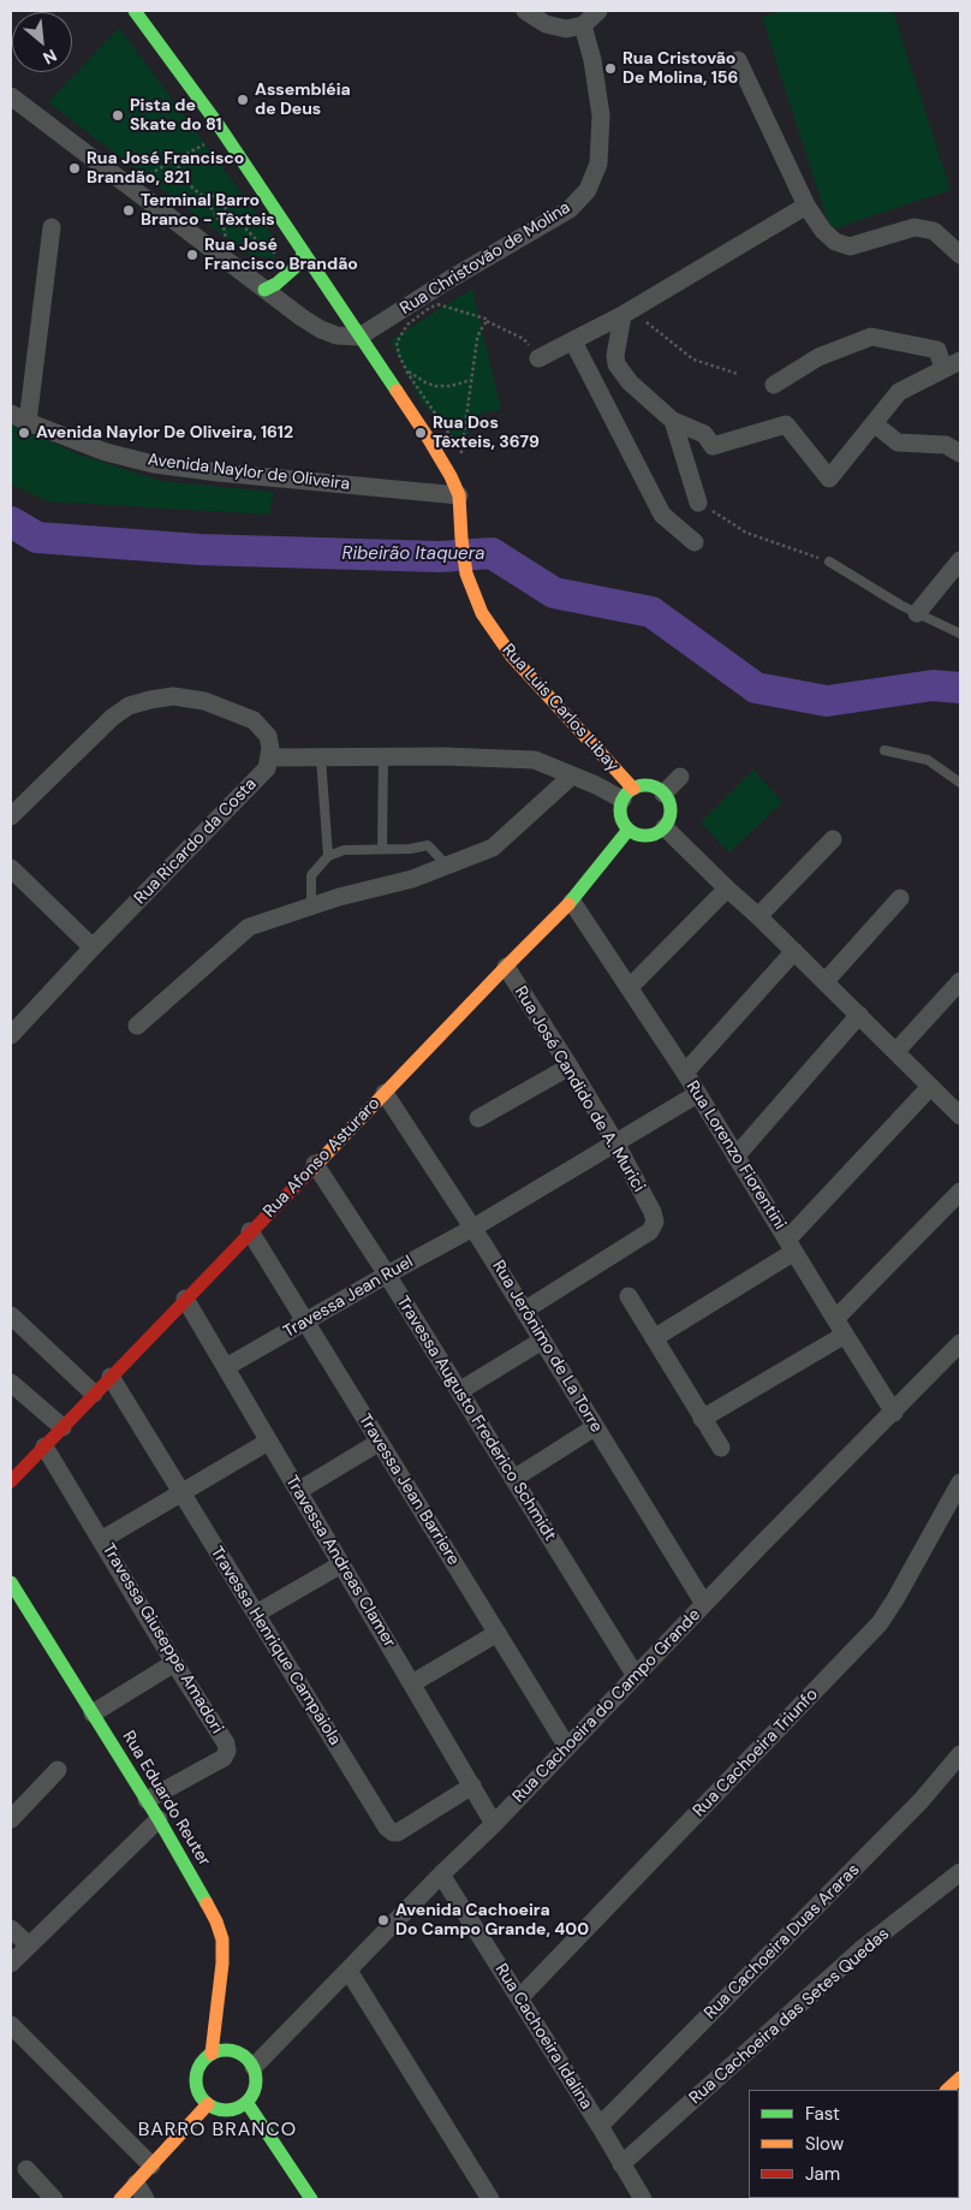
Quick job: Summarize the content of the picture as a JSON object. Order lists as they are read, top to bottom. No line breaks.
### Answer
{"streets":{"street":["Rua Christovão de Molina","Avenida Naylor de Oliveira","Rua Luis Carlos Libay","Rua Ricardo da Costa","Rua José Candido de A. Murici","Rua Lorenzo Fiorentini","Rua Afonso Asturaro","Travessa Jean Ruel","Rua Jerônimo de La Torre","Travessa Augusto Frederico Schmidt","Travessa Jean Barriere","Travessa Andreas Clamer","Travessa Giuseppe Amadori","Travessa Henrique Campaiola","Rua Cachoeira do Campo Grande","Rua Cachoeira Triunfo","Rua Eduardo Reuter","Rua Cachoeira Duas Araras","Rua Cachoeira das Setes Quedas","Rua Cachoeira Idalina"]},"crossings":[["Rua Christovão de Molina","Rua Luis Carlos Libay"],["Avenida Naylor de Oliveira","Rua Luis Carlos Libay"],["Rua Luis Carlos Libay","Rua Afonso Asturaro"],["Rua José Candido de A. Murici","Rua Afonso Asturaro"],["Rua José Candido de A. Murici","Travessa Jean Ruel"],["Rua José Candido de A. Murici","Rua Jerônimo de La Torre"],["Rua Lorenzo Fiorentini","Rua Afonso Asturaro"],["Rua Lorenzo Fiorentini","Travessa Jean Ruel"],["Rua Lorenzo Fiorentini","Rua Cachoeira do Campo Grande"],["Rua Afonso Asturaro","Rua Jerônimo de La Torre"],["Rua Afonso Asturaro","Travessa Augusto Frederico Schmidt"],["Rua Afonso Asturaro","Travessa Jean Barriere"],["Rua Afonso Asturaro","Travessa Andreas Clamer"],["Rua Afonso Asturaro","Travessa Giuseppe Amadori"],["Rua Afonso Asturaro","Travessa Henrique Campaiola"],["Travessa Jean Ruel","Rua Jerônimo de La Torre"],["Travessa Jean Ruel","Travessa Augusto Frederico Schmidt"],["Travessa Jean Ruel","Travessa Jean Barriere"],["Travessa Jean Ruel","Travessa Andreas Clamer"],["Rua Jerônimo de La Torre","Rua Cachoeira do Campo Grande"],["Travessa Augusto Frederico Schmidt","Rua Cachoeira do Campo Grande"],["Travessa Jean Barriere","Rua Cachoeira do Campo Grande"],["Travessa Andreas Clamer","Travessa Henrique Campaiola"],["Travessa Andreas Clamer","Rua Cachoeira do Campo Grande"],["Travessa Giuseppe Amadori","Rua Eduardo Reuter"],["Rua Cachoeira do Campo Grande","Rua Eduardo Reuter"],["Rua Cachoeira do Campo Grande","Rua Cachoeira Idalina"],["Rua Cachoeira Triunfo","Rua Cachoeira Idalina"],["Rua Cachoeira Duas Araras","Rua Cachoeira Idalina"],["Rua Cachoeira das Setes Quedas","Rua Cachoeira Idalina"]],"districts":["BARRO BRANCO"],"water":["Ribeirão Itaquera"],"places":["Rua Cristovão De Molina, 156","Assembléia de Deus","Pista de Skate do 81","Rua José Francisco Brandão, 821","Terminal Barro Branco - Têxteis","Rua José Francisco Brandão","Avenida Naylor De Oliveira, 1612","Rua Dos Têxteis, 3679","Avenida Cachoeira Do Campo Grande, 400"],"legend":["Fast","Slow","Jam"],"north":"bottom right"}
